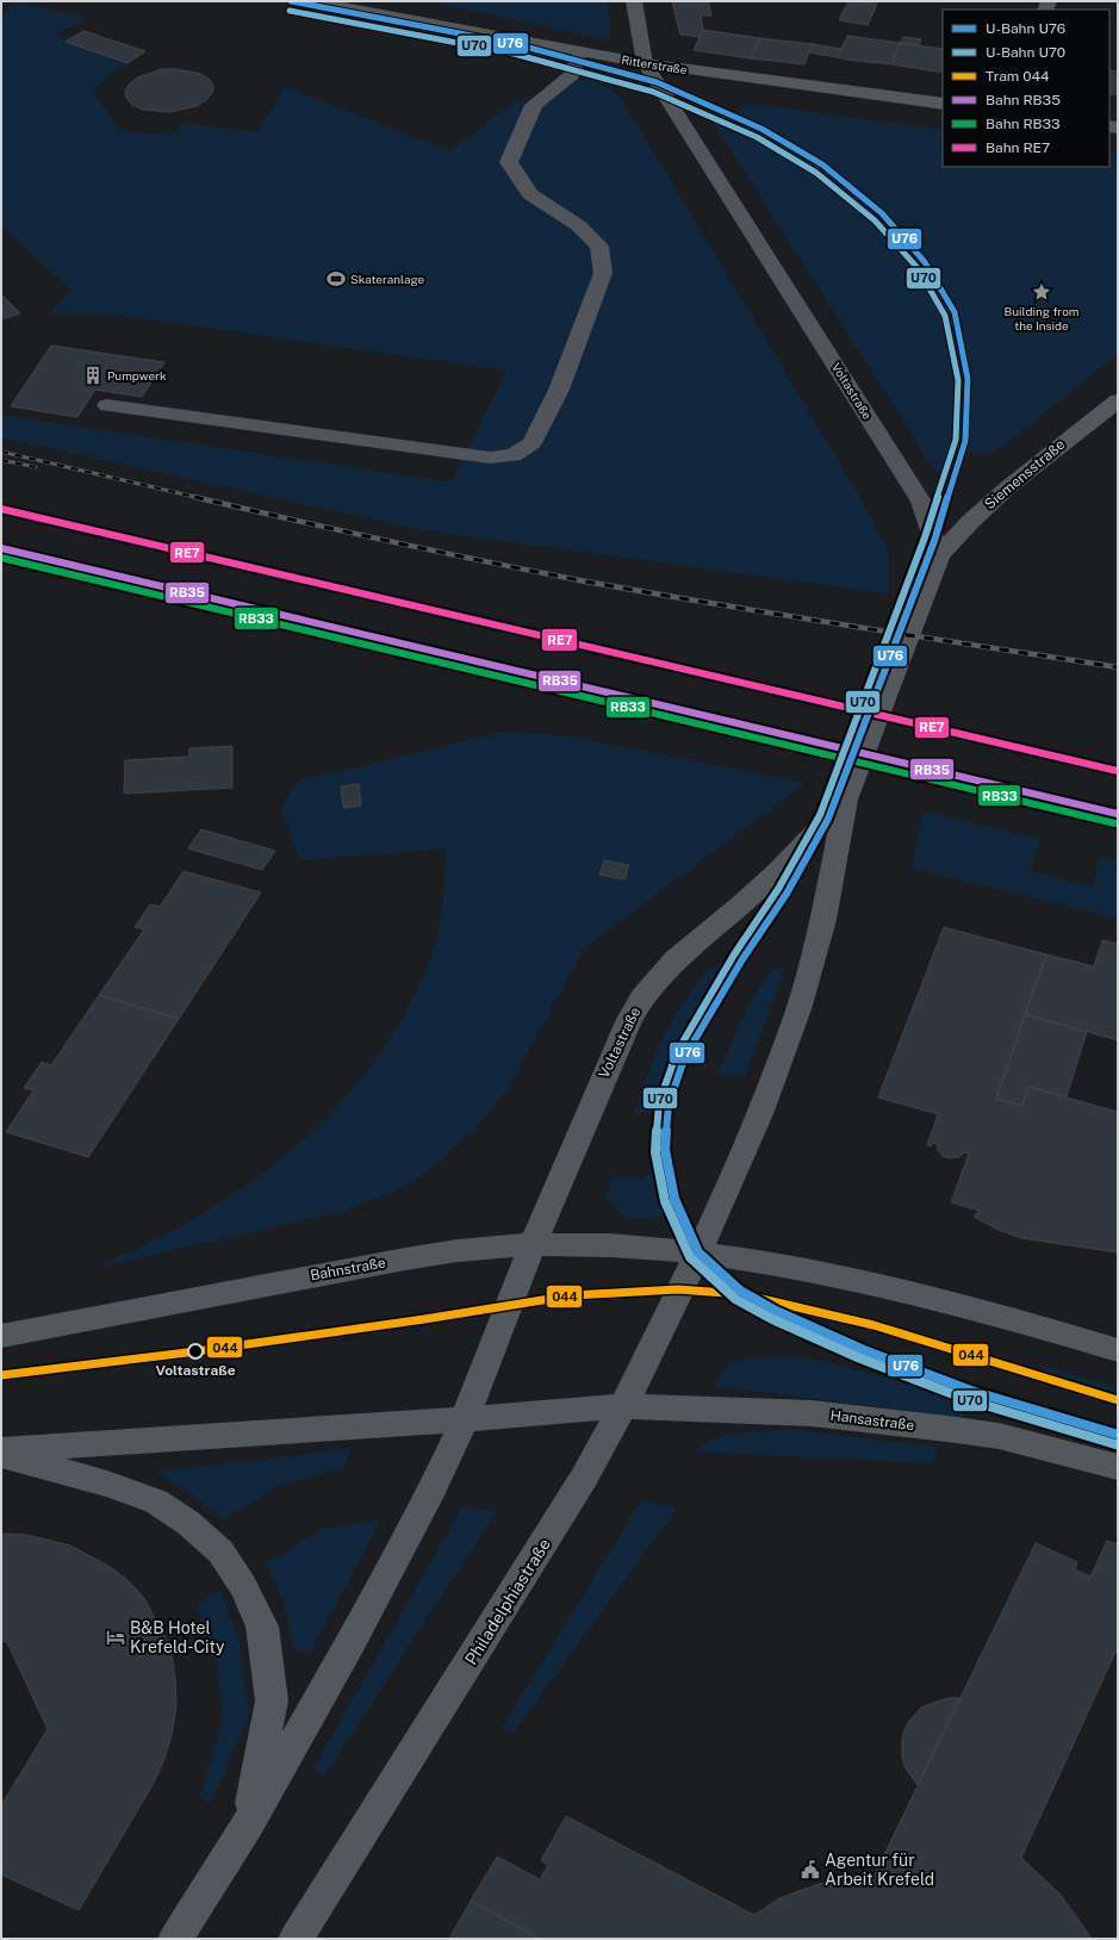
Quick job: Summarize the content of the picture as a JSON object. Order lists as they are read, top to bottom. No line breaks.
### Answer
{"streets":{"main road":["Ritterstraße","Voltastraße","Siemensstraße","Bahnstraße","Hansastraße","Philadelphiastraße"]},"crossings":[["Ritterstraße","Voltastraße"],["Voltastraße","Siemensstraße"],["Voltastraße","Bahnstraße"],["Voltastraße","Philadelphiastraße"],["Bahnstraße","Philadelphiastraße"],["Hansastraße","Philadelphiastraße"]],"places":{"sports":["Skateranlage"],"place":["Building from the Inside"],"building":["Pumpwerk"],"other":["Voltastraße"],"hotel":["B&B Hotel Krefeld-City"],"public building":["Agentur für Arbeit Krefeld"]},"lines":["metro line U76","metro line U70","rail line RE7","rail line RB35","rail line RB33","tram line 044"],"legend":["U-Bahn U76","U-Bahn U70","Tram 044","Bahn RB35","Bahn RB33","Bahn RE7"]}
